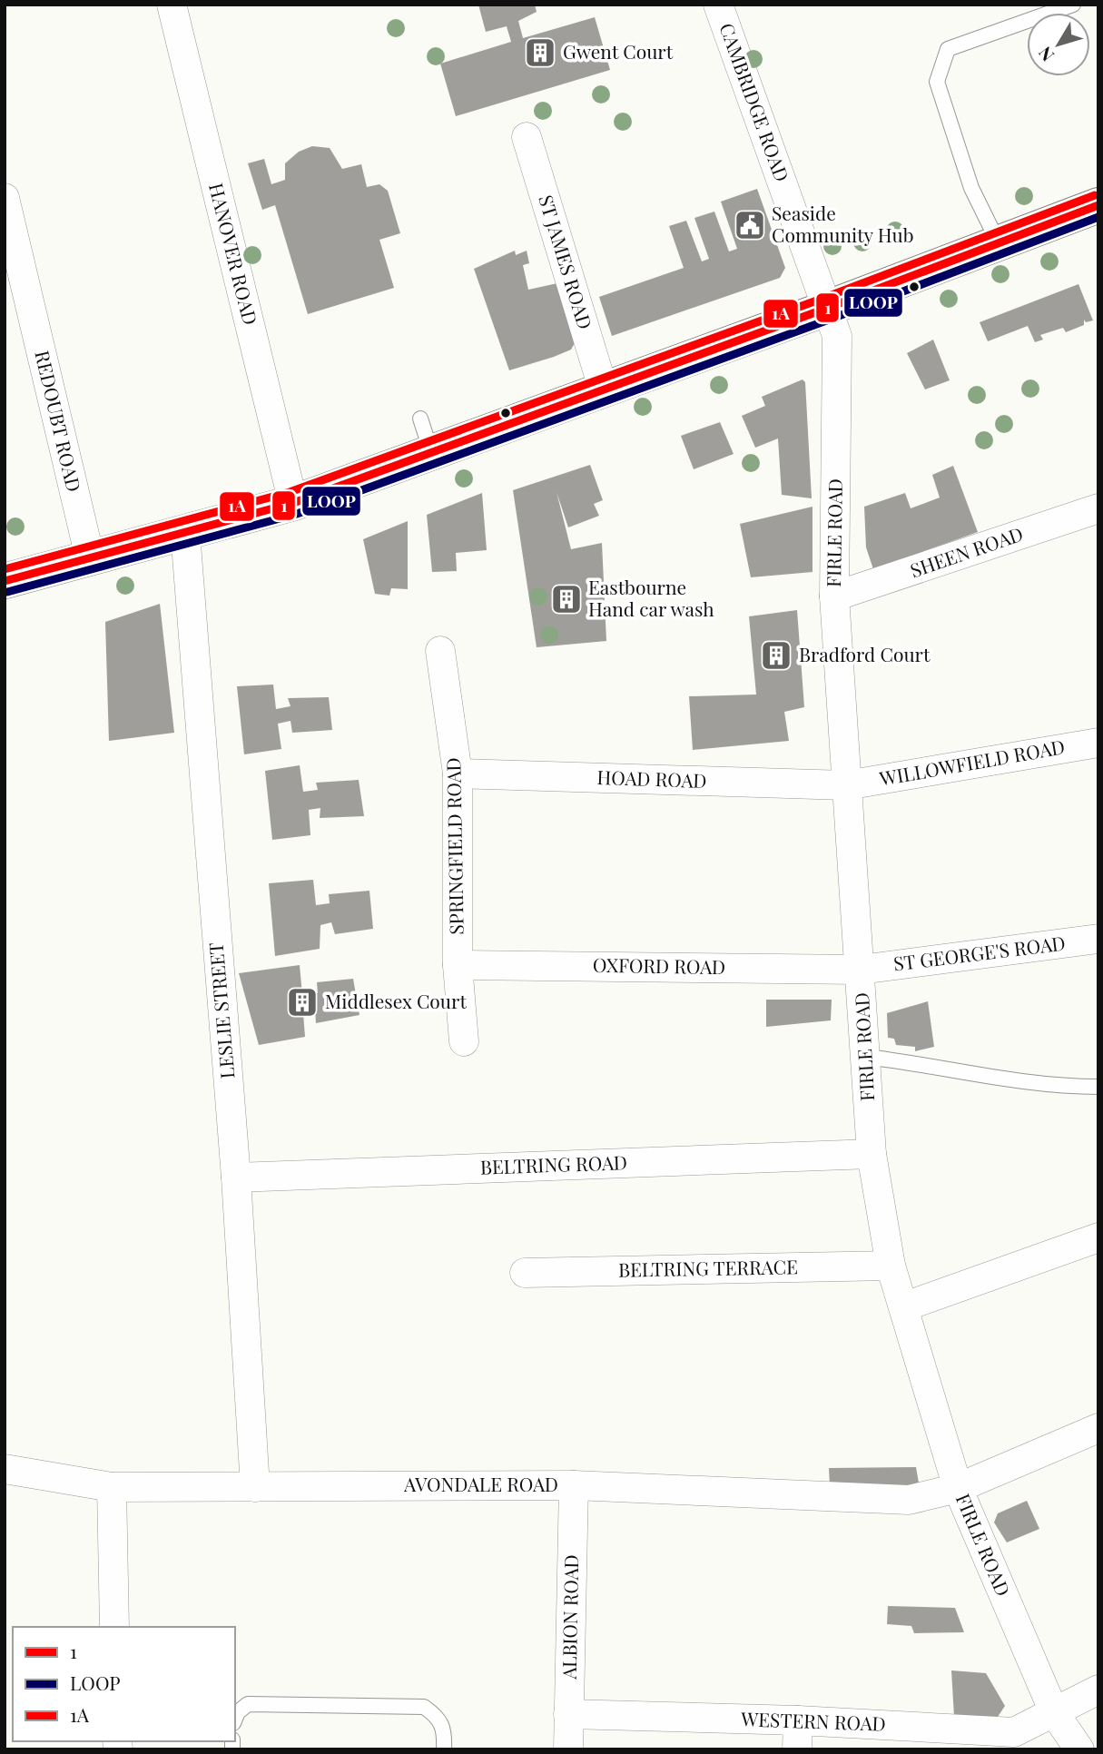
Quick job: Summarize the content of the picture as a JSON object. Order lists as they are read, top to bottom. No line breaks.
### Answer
{"streets":{"street":["CAMBRIDGE ROAD","HANOVER ROAD","ST JAMES ROAD","REDOUBT ROAD","FIRLE ROAD","SHEEN ROAD","WILLOWFIELD ROAD","HOAD ROAD","SPRINGFIELD ROAD","ST GEORGE'S ROAD","OXFORD ROAD","LESLIE STREET","BELTRING ROAD","BELTRING TERRACE","AVONDALE ROAD","ALBION ROAD","WESTERN ROAD"]},"crossings":[["CAMBRIDGE ROAD","FIRLE ROAD"],["FIRLE ROAD","SHEEN ROAD"],["FIRLE ROAD","WILLOWFIELD ROAD"],["FIRLE ROAD","HOAD ROAD"],["FIRLE ROAD","ST GEORGE'S ROAD"],["FIRLE ROAD","OXFORD ROAD"],["FIRLE ROAD","BELTRING ROAD"],["FIRLE ROAD","BELTRING TERRACE"],["FIRLE ROAD","AVONDALE ROAD"],["FIRLE ROAD","WESTERN ROAD"],["WILLOWFIELD ROAD","HOAD ROAD"],["HOAD ROAD","SPRINGFIELD ROAD"],["SPRINGFIELD ROAD","OXFORD ROAD"],["ST GEORGE'S ROAD","OXFORD ROAD"],["LESLIE STREET","BELTRING ROAD"],["LESLIE STREET","AVONDALE ROAD"],["AVONDALE ROAD","ALBION ROAD"],["ALBION ROAD","WESTERN ROAD"]],"places":{"building":["Gwent Court","Eastbourne Hand car wash","Bradford Court","Middlesex Court"],"public building":["Seaside Community Hub"]},"lines":["transit line 1A","transit line 1","transit line LOOP"],"legend":["1","LOOP","1A"],"north":"bottom left"}
